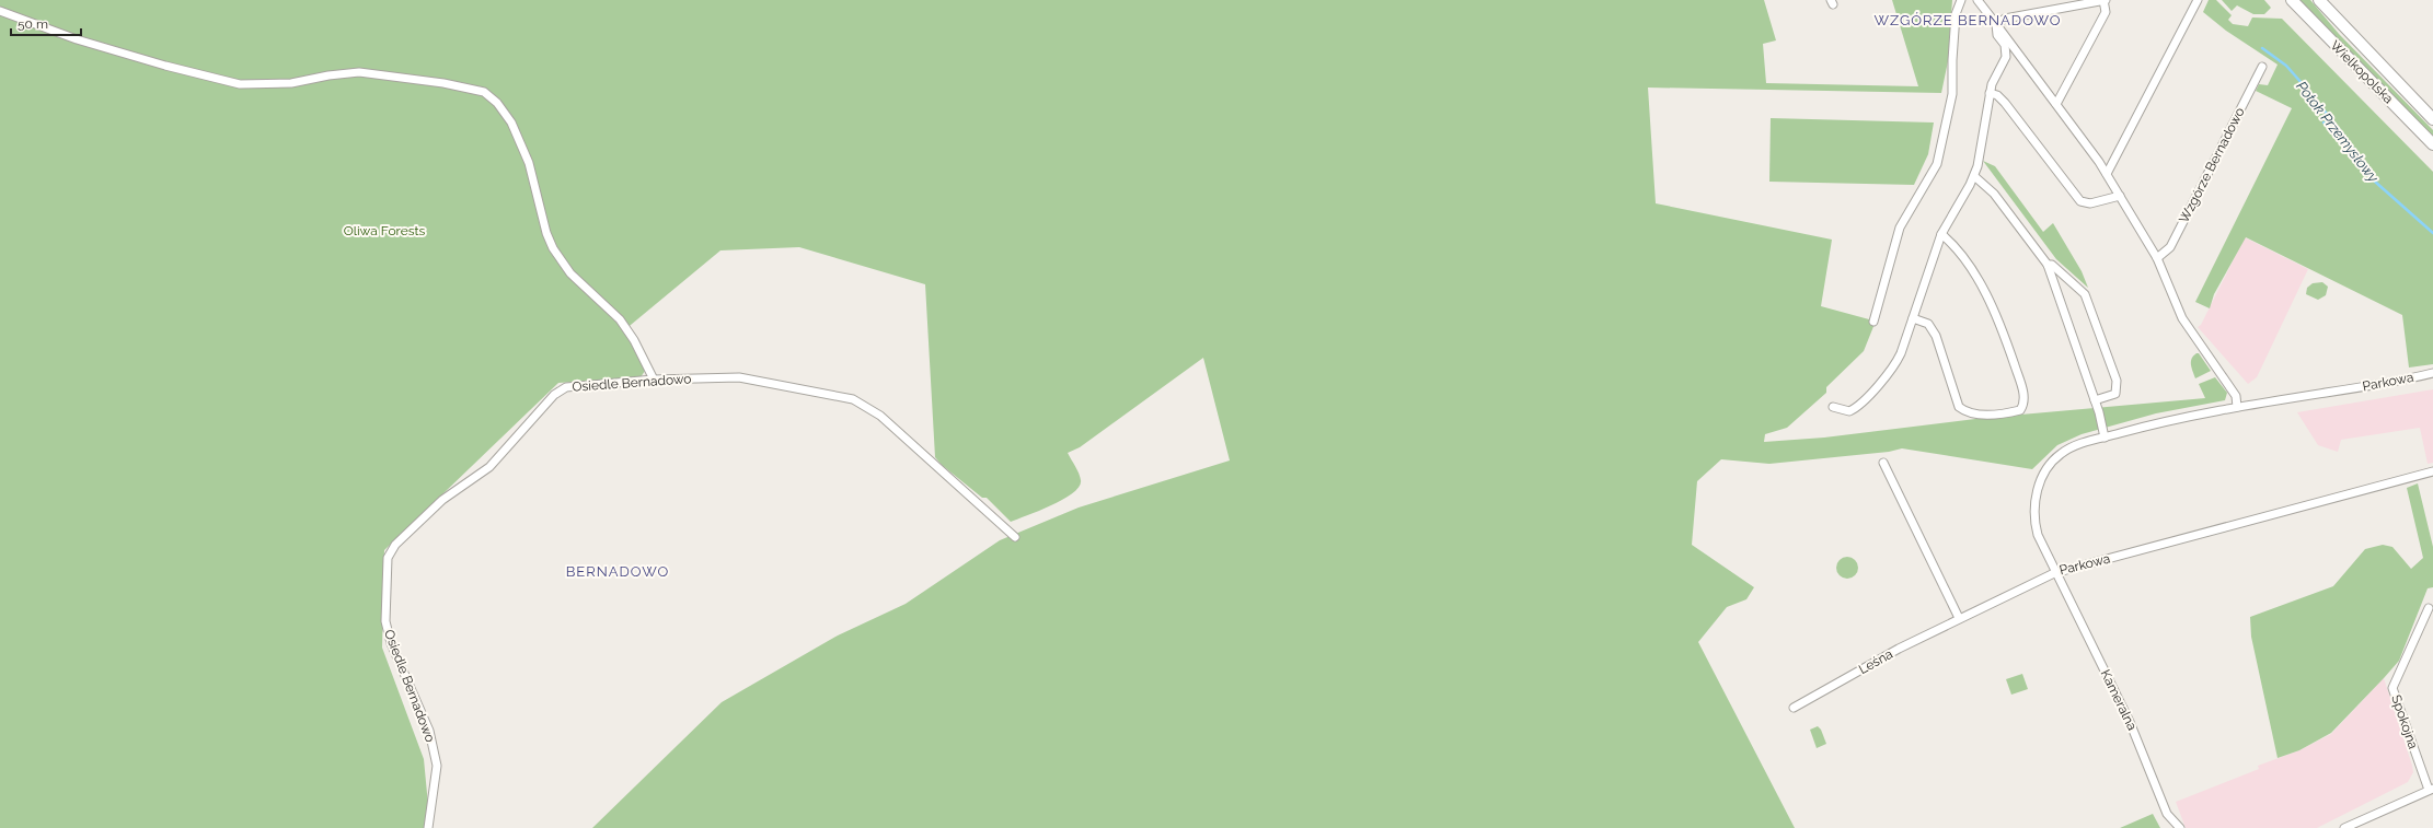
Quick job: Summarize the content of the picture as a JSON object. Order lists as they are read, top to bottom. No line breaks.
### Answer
{"streets":{"main road":["Wielkopolska"],"street":["Wzgórze Bernadowo","Parkowa","Osiedle Bernadowo","Leśna","Kameralna","Spokojna"]},"crossings":[["Parkowa","Leśna"],["Parkowa","Kameralna"],["Leśna","Kameralna"]],"districts":["WZGÓRZE BERNADOWO","BERNADOWO"],"water":["Potok Przemysłowy"],"parks":["Oliwa Forests"],"scale_bar":"50 m"}
